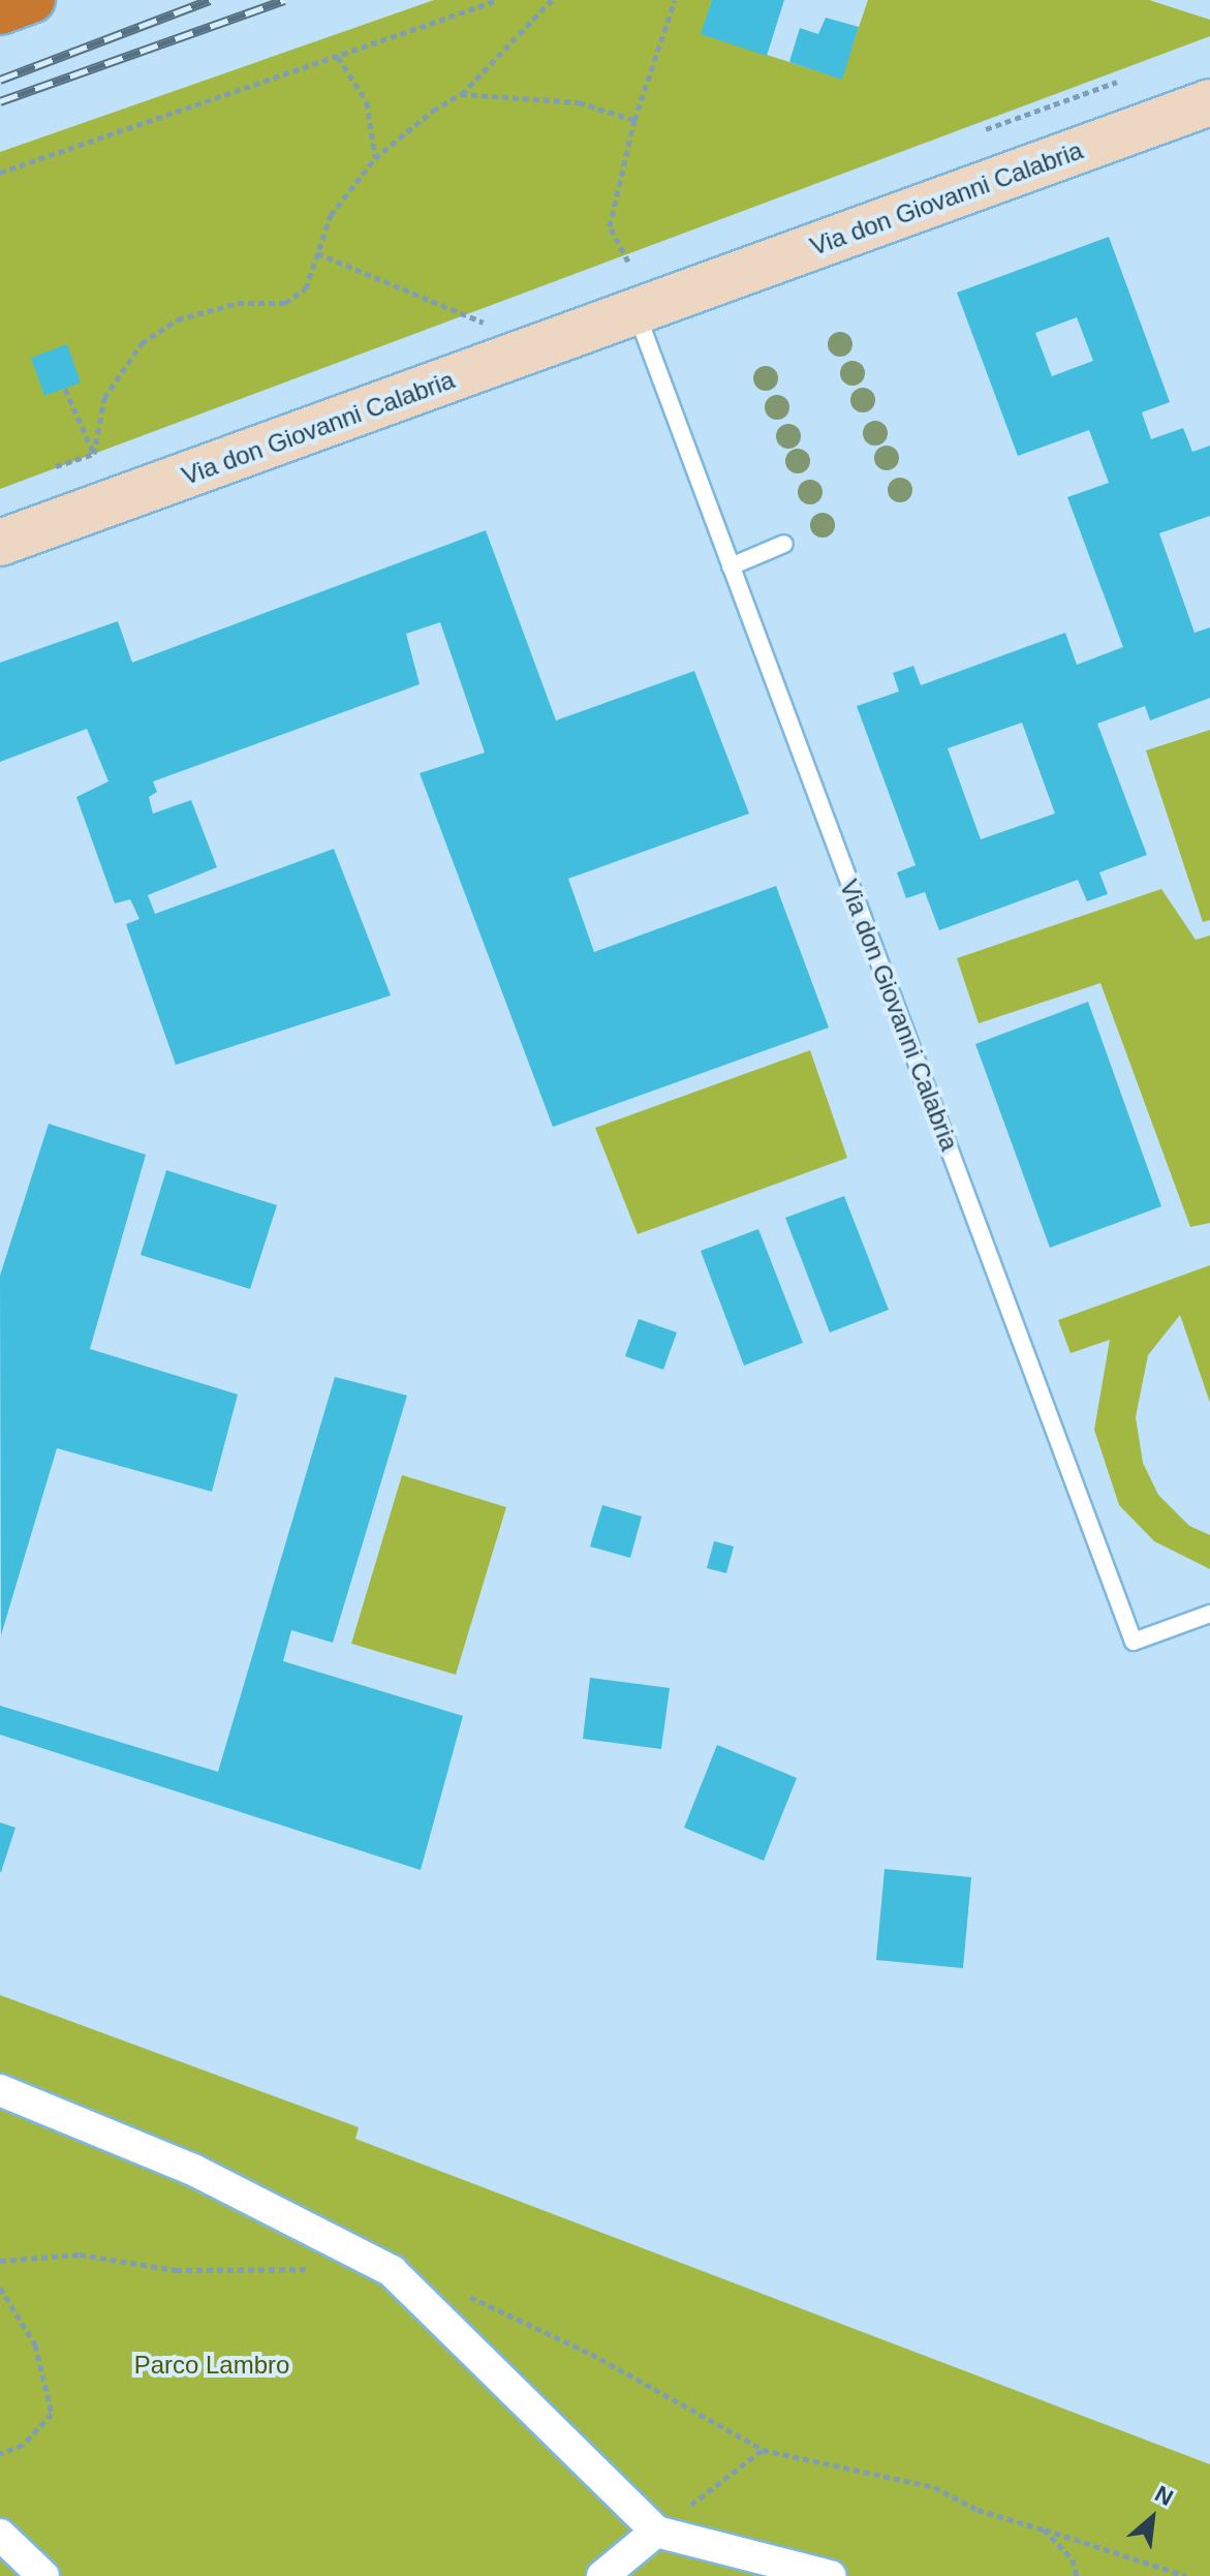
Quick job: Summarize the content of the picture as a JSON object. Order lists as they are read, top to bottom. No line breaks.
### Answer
{"streets":{"street":["Via don Giovanni Calabria"]},"parks":["Parco Lambro"],"north":"top right"}
